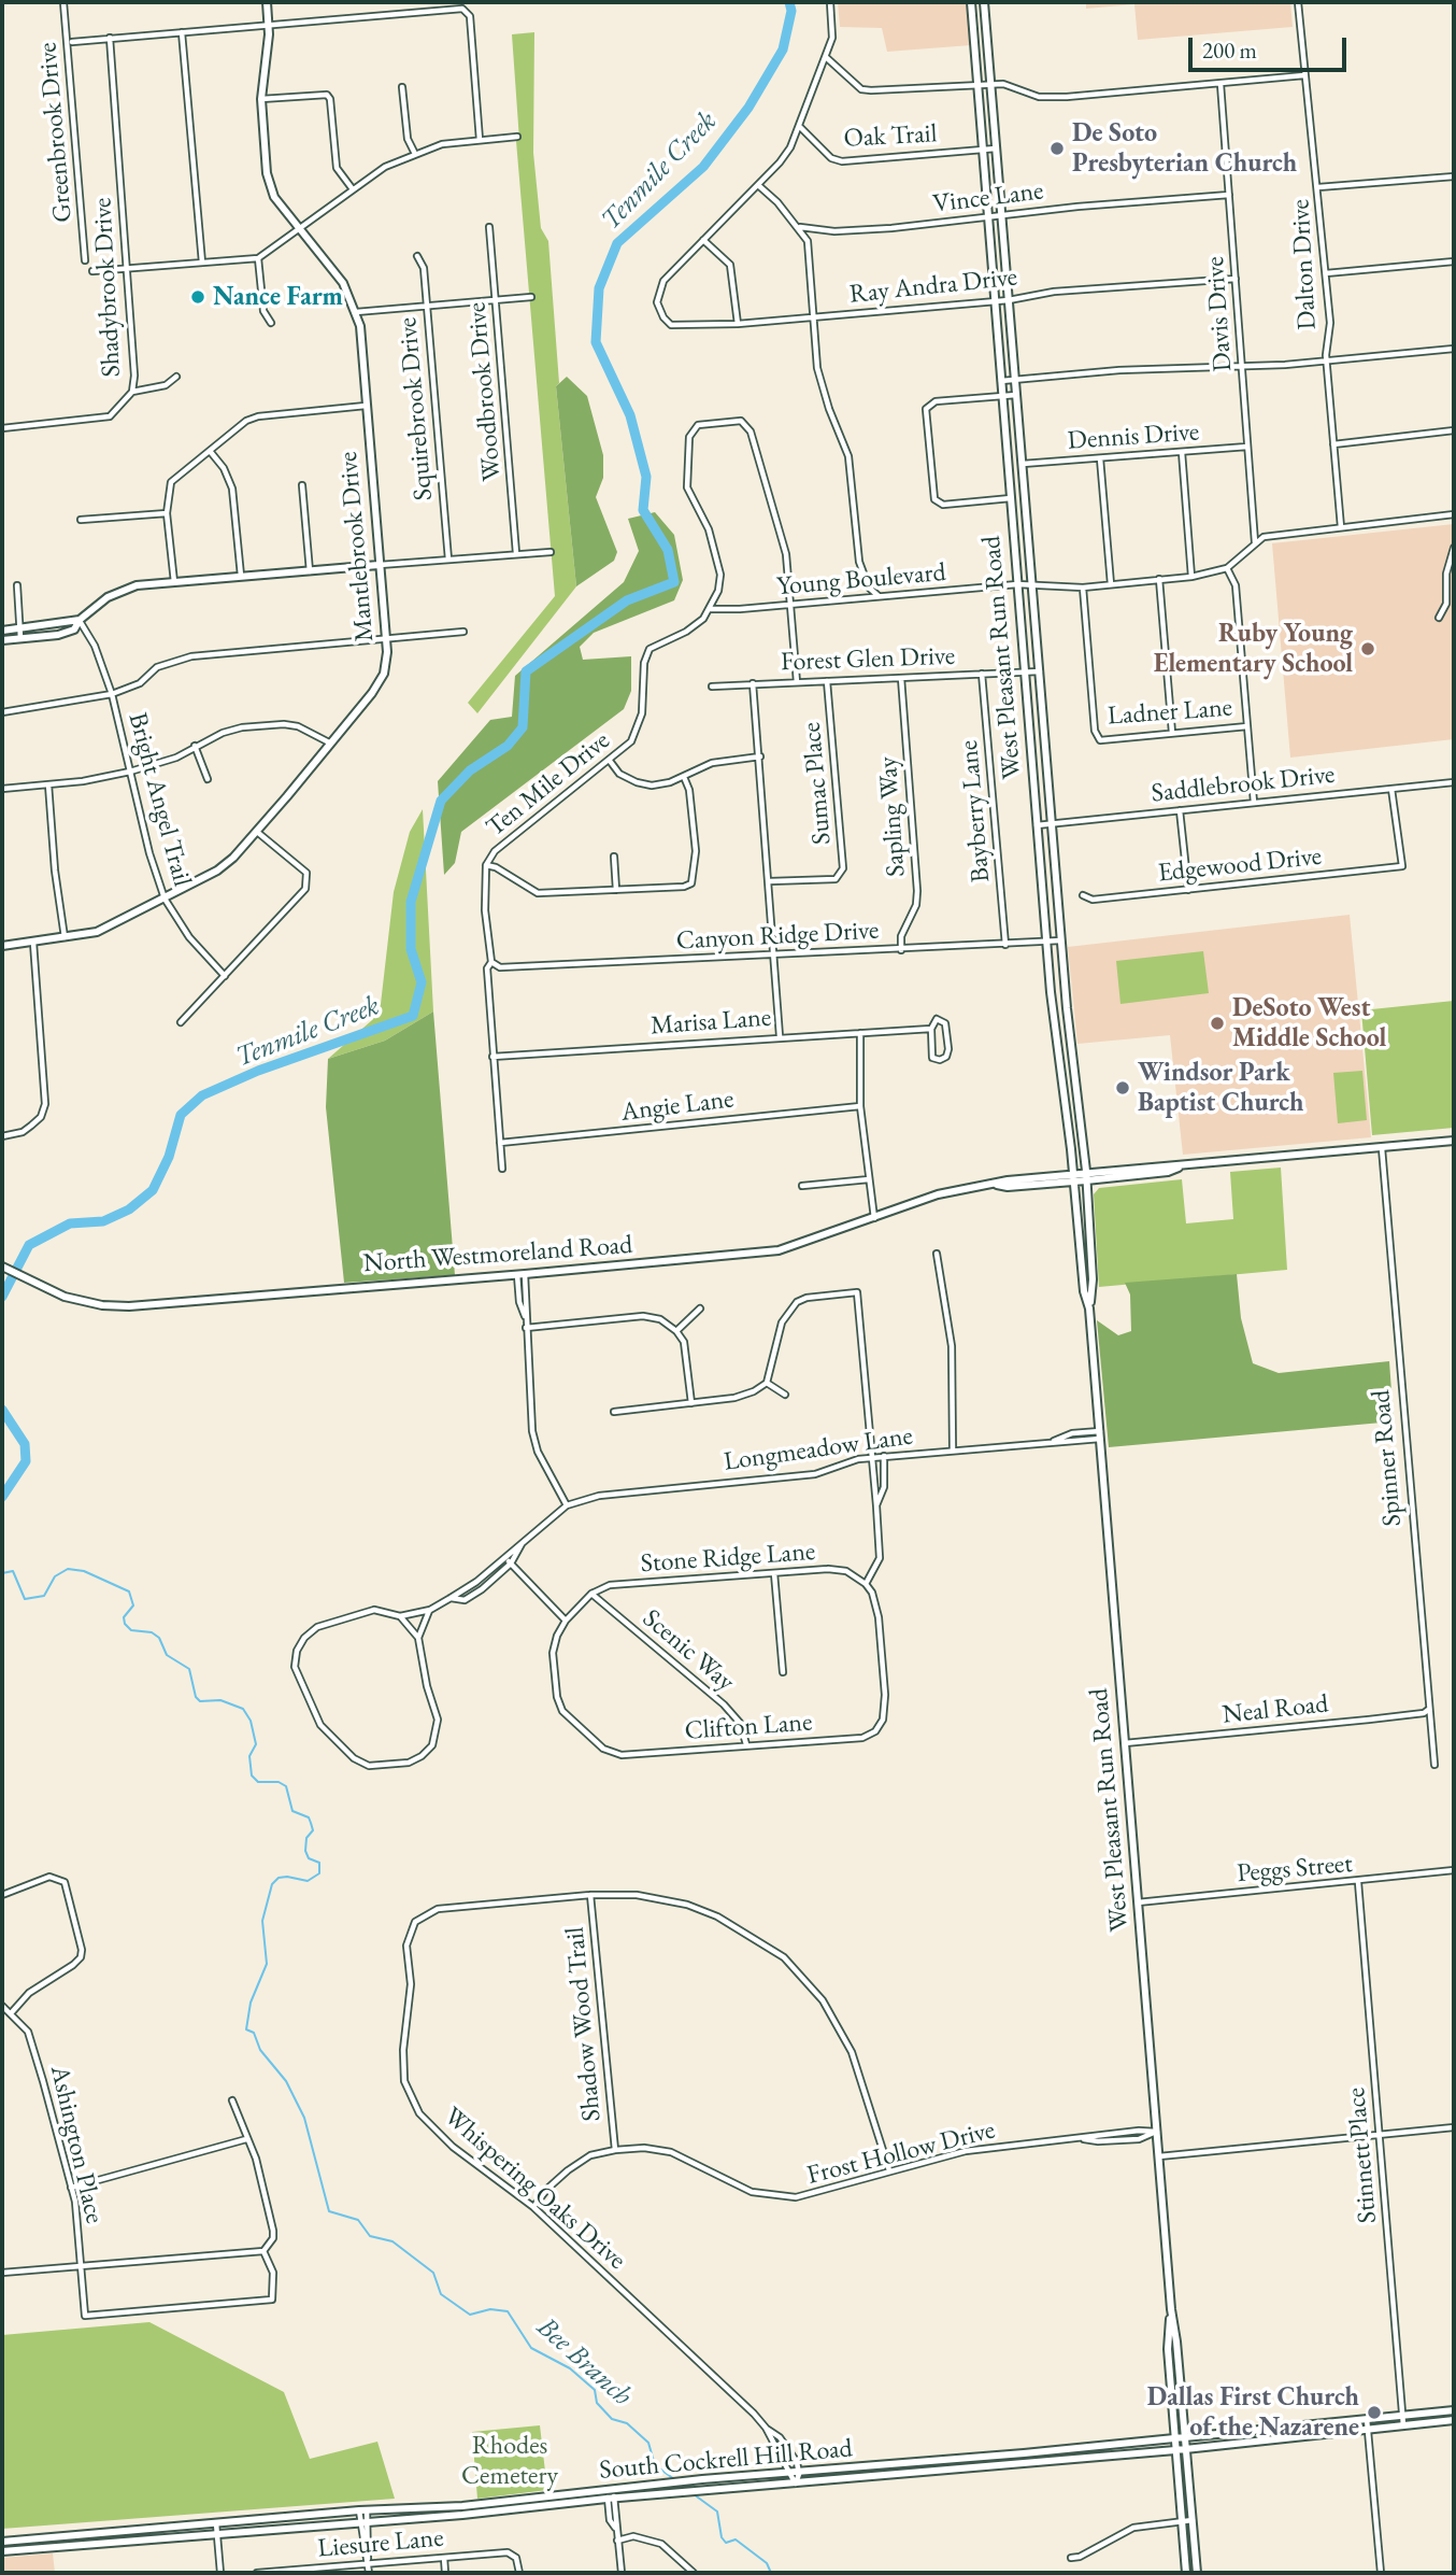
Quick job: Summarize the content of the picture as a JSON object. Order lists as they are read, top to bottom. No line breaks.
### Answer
{"streets":{"main road":["Mantlebrook Drive","West Pleasant Run Road","North Westmoreland Road","South Cockrell Hill Road"],"street":["Greenbrook Drive","Oak Trail","Vince Lane","Dalton Drive","Ray Andra Drive","Shadybrook Drive","Davis Drive","Woodbrook Drive","Squirebrook Drive","Dennis Drive","Young Boulevard","Forest Glen Drive","Ladner Lane","Sumac Place","Ten Mile Drive","Saddlebrook Drive","Bright Angel Trail","Bayberry Lane","Sapling Way","Edgewood Drive","Canyon Ridge Drive","Marisa Lane","Angie Lane","Longmeadow Lane","Spinner Road","Stone Ridge Lane","Scenic Way","Neal Road","Clifton Lane","Peggs Street","Shadow Wood Trail","Ashington Place","Frost Hollow Drive","Stinnett Place","Whispering Oaks Drive","Liesure Lane"]},"crossings":[["Oak Trail","West Pleasant Run Road"],["Vince Lane","Davis Drive"],["Vince Lane","West Pleasant Run Road"],["Dalton Drive","Young Boulevard"],["Ray Andra Drive","Davis Drive"],["Ray Andra Drive","West Pleasant Run Road"],["Davis Drive","Dennis Drive"],["Davis Drive","Young Boulevard"],["Dennis Drive","West Pleasant Run Road"],["Mantlebrook Drive","Bright Angel Trail"],["Young Boulevard","West Pleasant Run Road"],["Young Boulevard","Ladner Lane"],["Young Boulevard","Ten Mile Drive"],["West Pleasant Run Road","Forest Glen Drive"],["West Pleasant Run Road","Saddlebrook Drive"],["West Pleasant Run Road","Canyon Ridge Drive"],["West Pleasant Run Road","North Westmoreland Road"],["West Pleasant Run Road","Longmeadow Lane"],["West Pleasant Run Road","Neal Road"],["West Pleasant Run Road","Peggs Street"],["West Pleasant Run Road","Frost Hollow Drive"],["West Pleasant Run Road","South Cockrell Hill Road"],["Forest Glen Drive","Sumac Place"],["Forest Glen Drive","Bayberry Lane"],["Forest Glen Drive","Sapling Way"],["Ten Mile Drive","Canyon Ridge Drive"],["Ten Mile Drive","Marisa Lane"],["Ten Mile Drive","Angie Lane"],["Saddlebrook Drive","Edgewood Drive"],["Bayberry Lane","Canyon Ridge Drive"],["Sapling Way","Canyon Ridge Drive"],["North Westmoreland Road","Spinner Road"],["Spinner Road","Neal Road"],["Stone Ridge Lane","Scenic Way"],["Stone Ridge Lane","Clifton Lane"],["Scenic Way","Clifton Lane"],["Peggs Street","Stinnett Place"],["Shadow Wood Trail","Frost Hollow Drive"],["Shadow Wood Trail","Whispering Oaks Drive"],["Frost Hollow Drive","Whispering Oaks Drive"],["Stinnett Place","South Cockrell Hill Road"],["Whispering Oaks Drive","South Cockrell Hill Road"]],"water":["Tenmile Creek","Bee Branch"],"parks":["Rhodes Cemetery"],"places":["De Soto Presbyterian Church","Nance Farm","Ruby Young Elementary School","DeSoto West Middle School","Windsor Park Baptist Church","Dallas First Church of the Nazarene"],"scale_bar":"200 m"}
